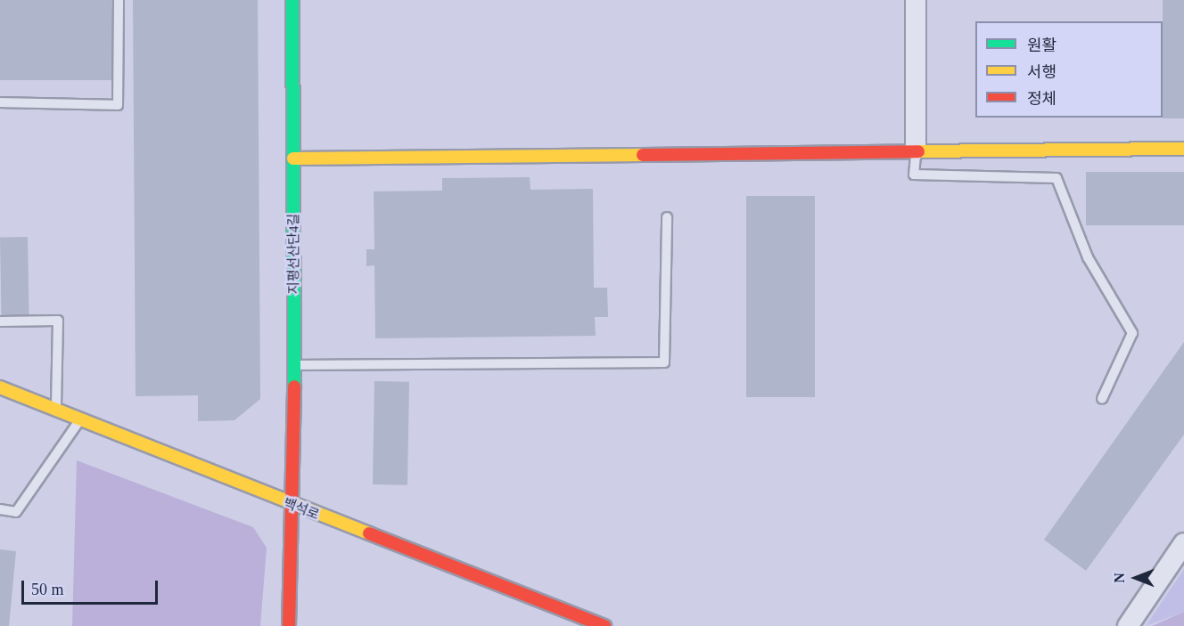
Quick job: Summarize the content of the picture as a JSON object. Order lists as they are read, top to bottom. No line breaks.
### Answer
{"streets":{"street":["지평선산단4길","백석로"]},"crossings":[["지평선산단4길","백석로"]],"legend":["원활","서행","정체"],"scale_bar":"50 m","north":"left"}
